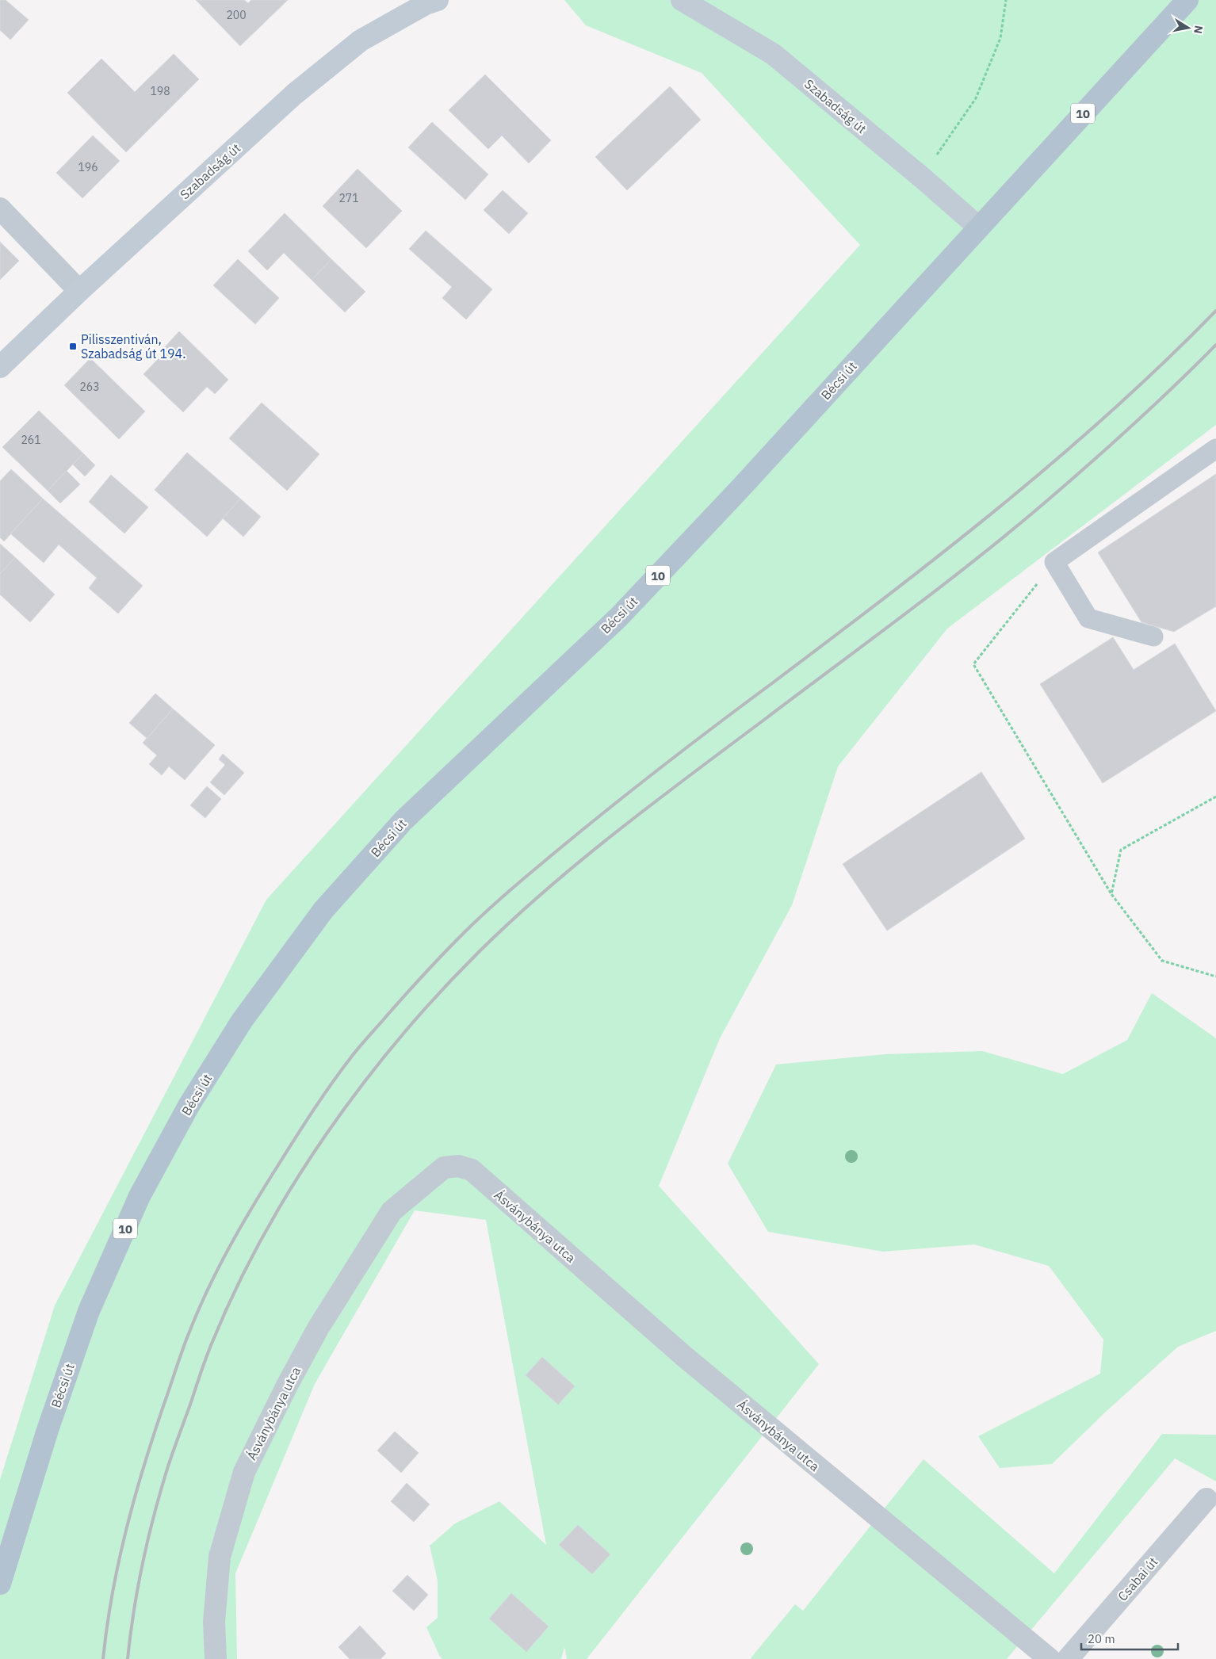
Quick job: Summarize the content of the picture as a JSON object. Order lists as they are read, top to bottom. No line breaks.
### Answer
{"streets":{"main road":["Szabadság út","10","Bécsi út"],"street":["Ásványbánya utca","Csabai út"]},"crossings":[["Szabadság út","10"],["Szabadság út","Bécsi út"],["10","Bécsi út"]],"places":{"transit":["Pilisszentiván, Szabadság út 194."]},"house_numbers":["200","198","196","271","263","261"],"scale_bar":"20 m","north":"right"}
